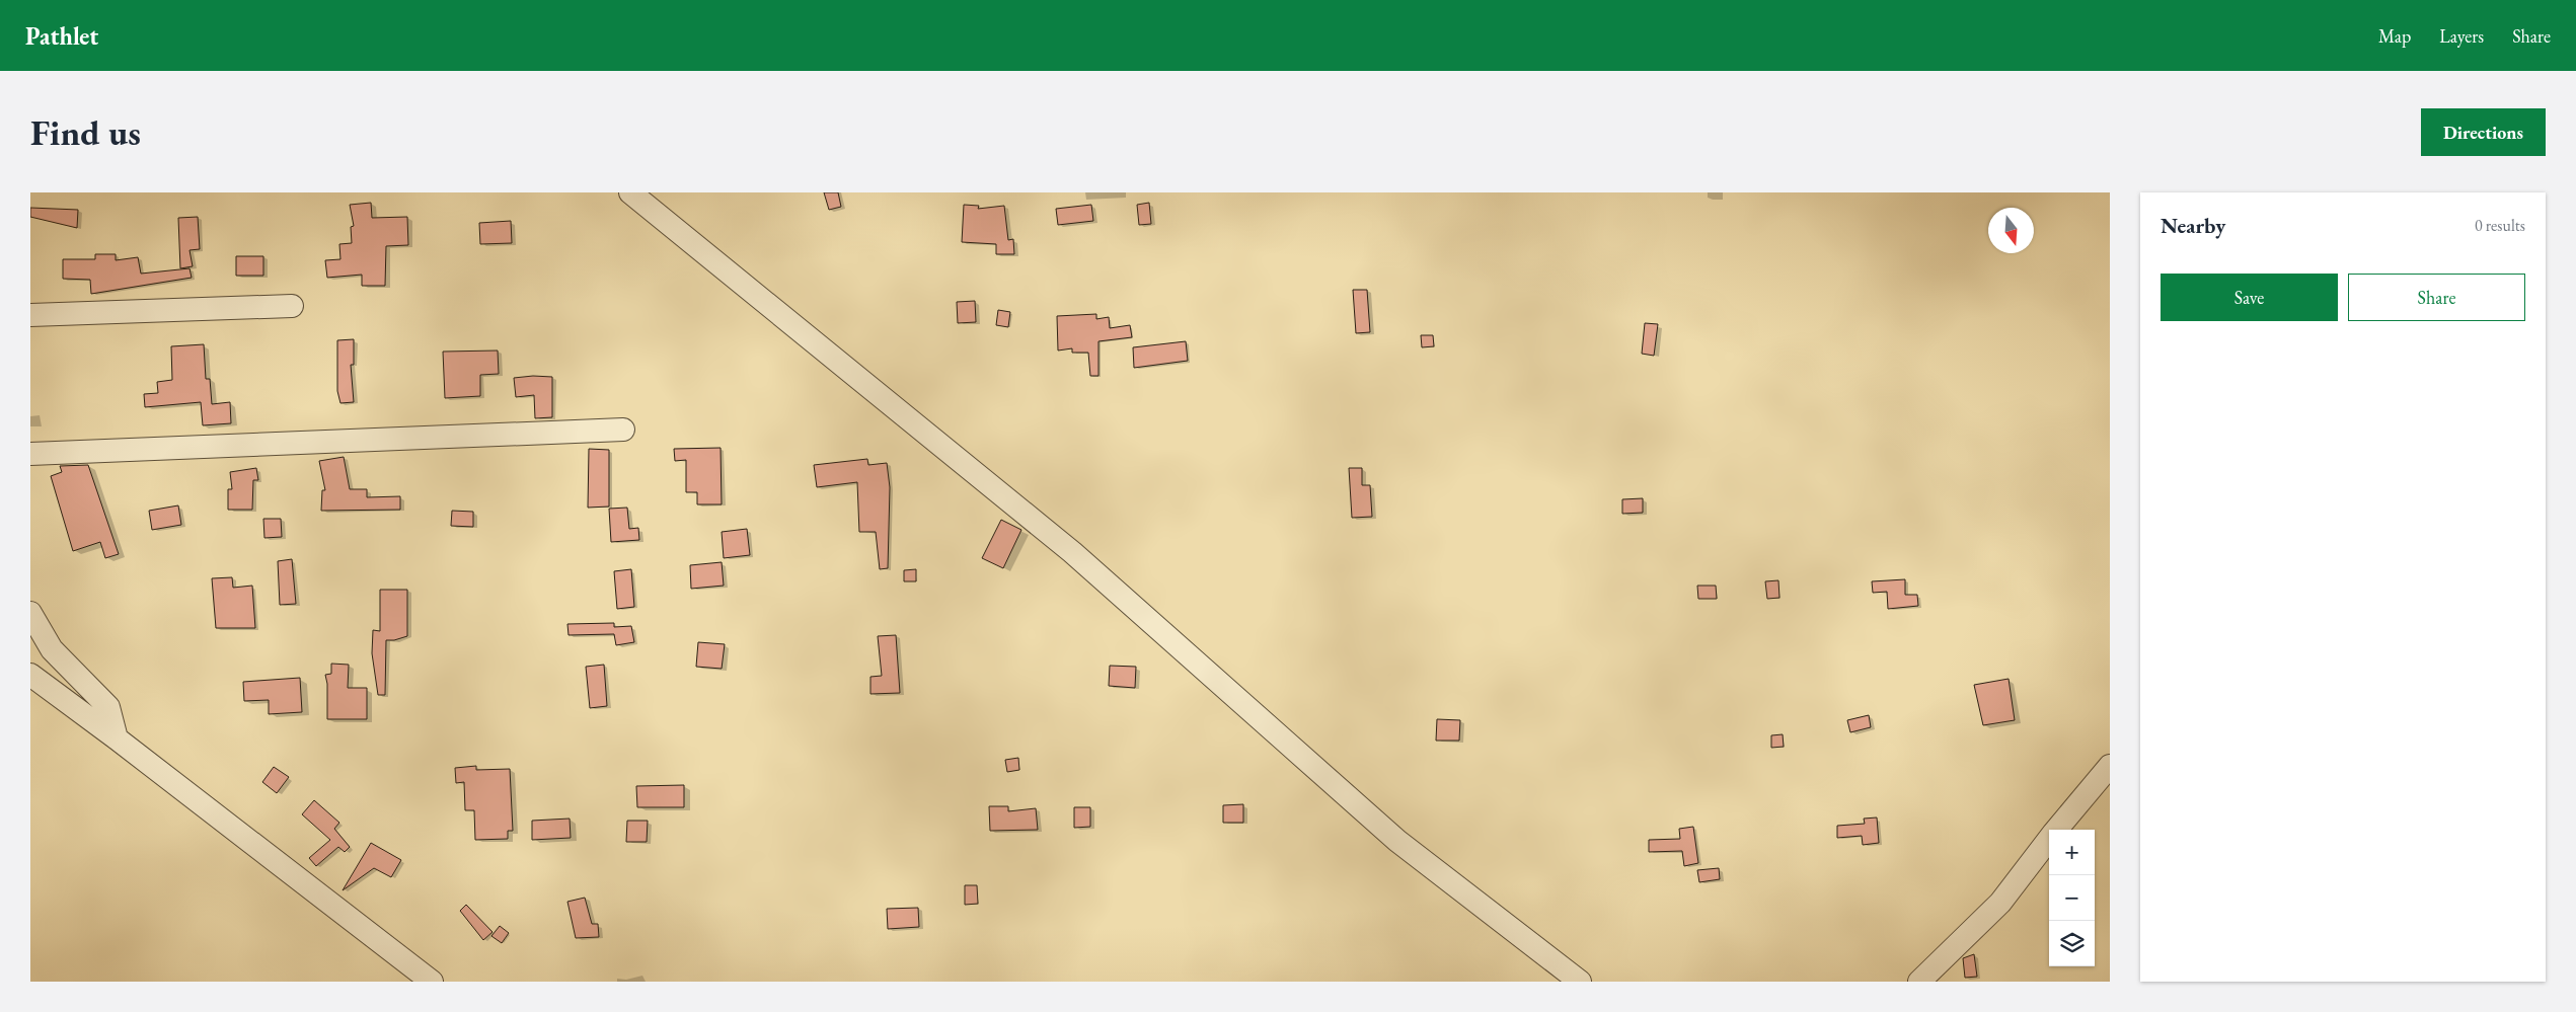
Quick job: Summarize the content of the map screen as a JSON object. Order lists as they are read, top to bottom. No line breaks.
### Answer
{"north":"bottom","page":{"header":"Pathlet","nav":["Map","Layers","Share"],"buttons":["Directions",["Save","Share"]],"title":"Find us","heading":["Nearby","0 results"],"map_buttons":["+","−"]}}
